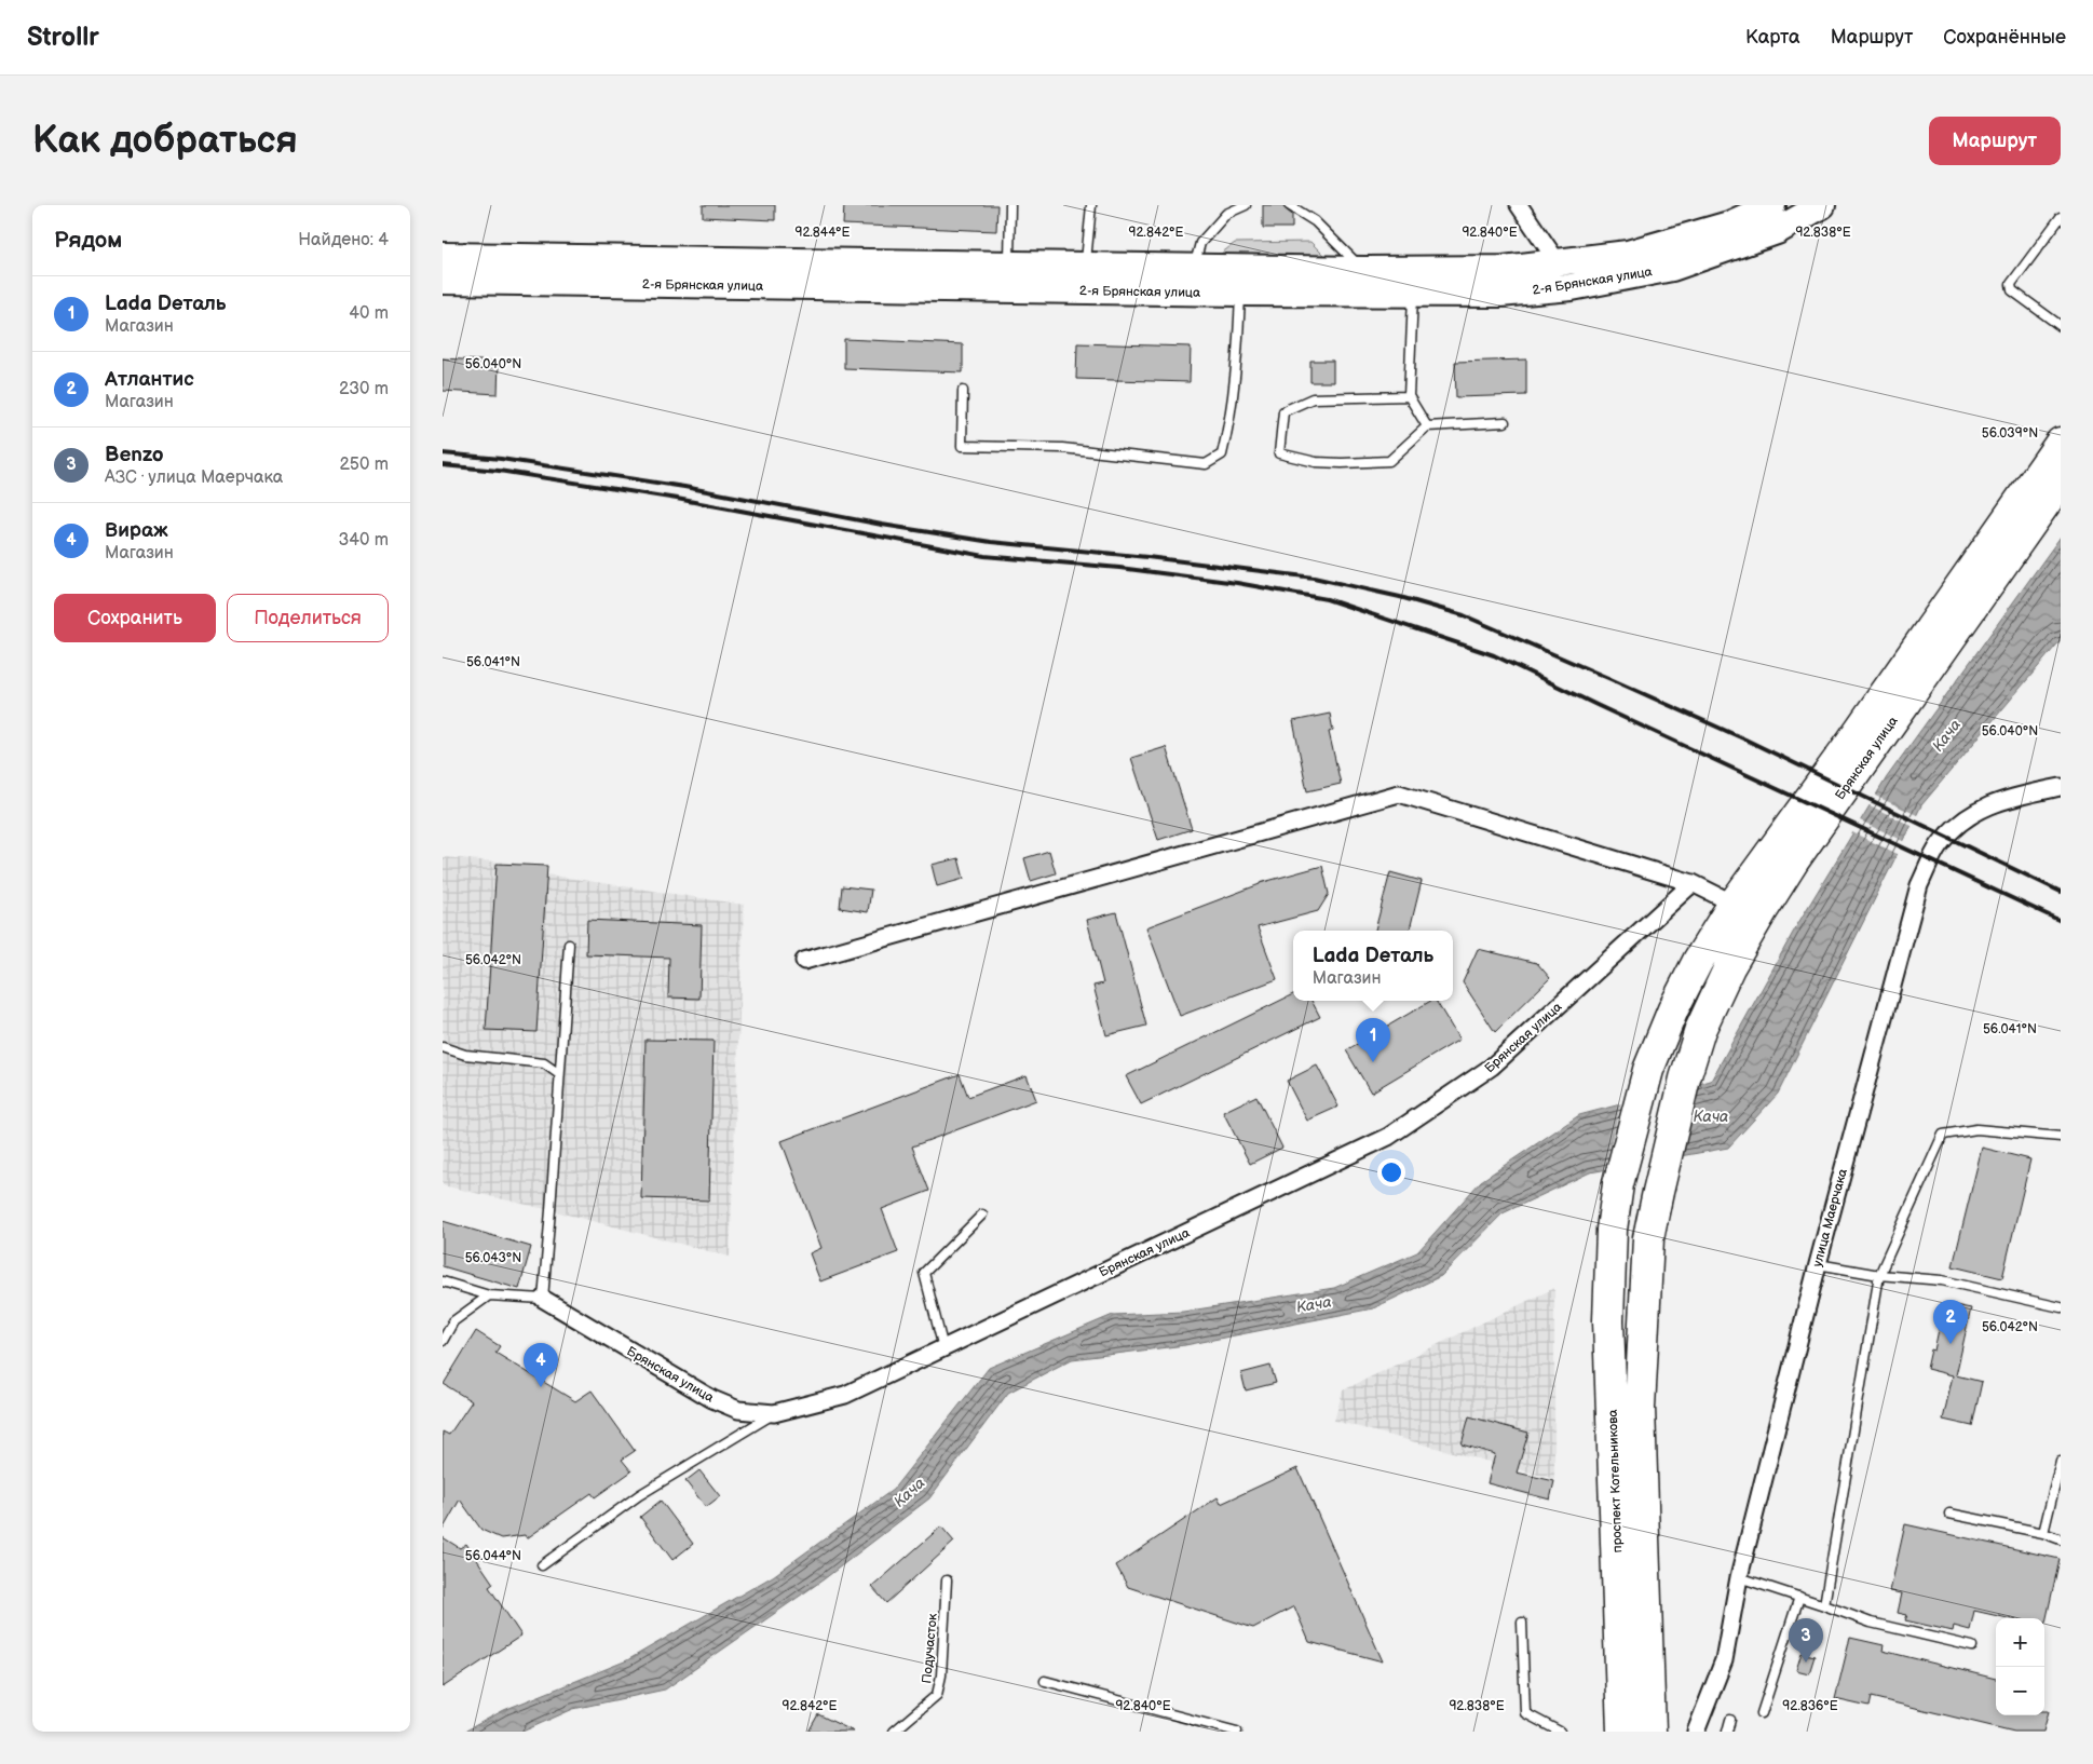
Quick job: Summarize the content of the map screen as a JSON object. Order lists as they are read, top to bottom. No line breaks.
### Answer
{"streets":{"highway":["Брянская улица","проспект Котельникова"],"main road":["2-я Брянская улица"],"street":["улица Маерчака"],"lane":["Подучасток"]},"crossings":[["Брянская улица","проспект Котельникова"]],"water":["Кача"],"page":{"header":"Strollr","nav":["Карта","Маршрут","Сохранённые"],"buttons":["Маршрут",["Сохранить","Поделиться"]],"title":"Как добраться","heading":["Рядом","Найдено: 4"],"list":[{"mark":"1","name":"Lada Dеталь","note":"Магазин","value":"40 m"},{"mark":"2","name":"Атлантис","note":"Магазин","value":"230 m"},{"mark":"3","name":"Benzo","note":"АЗС · улица Маерчака","value":"250 m"},{"mark":"4","name":"Вираж","note":"Магазин","value":"340 m"}],"popup":["Lada Dеталь","Магазин"],"pins":["1","2","4","3"],"map_buttons":["+","−"]},"coordinates":["92.844°E","92.842°E","92.840°E","92.838°E","56.040°N","56.039°N","56.041°N","56.042°N","56.043°N","56.044°N","92.836°E"]}
